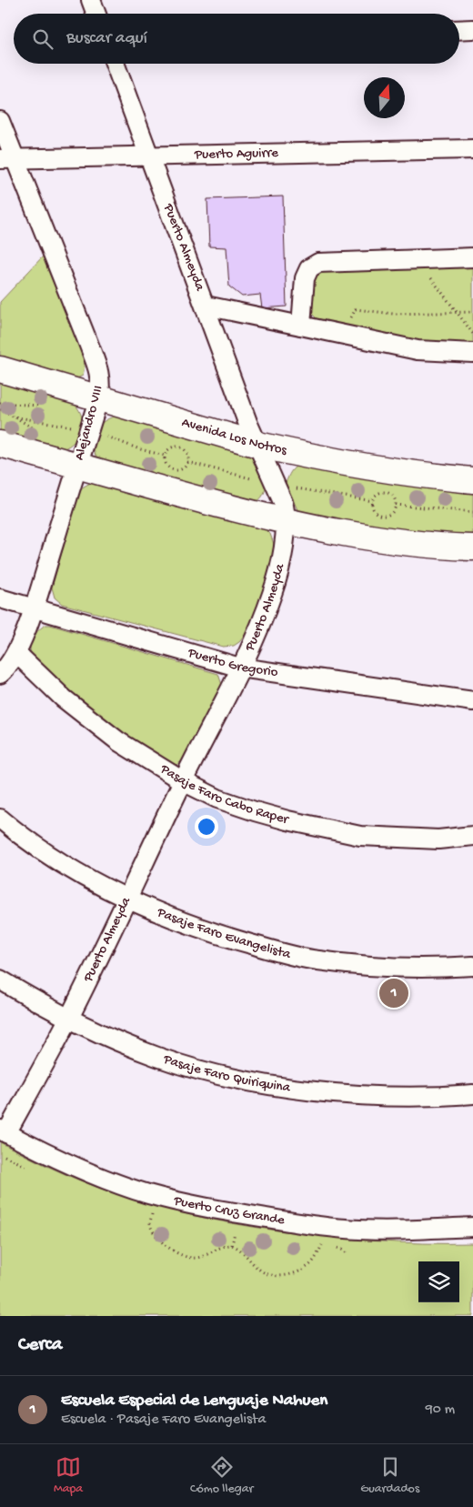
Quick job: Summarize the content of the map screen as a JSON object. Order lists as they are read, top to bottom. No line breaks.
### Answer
{"streets":{"main road":["Avenida Los Notros"],"street":["Puerto Aguirre","Puerto Almeyda","Alejandro VIII","Puerto Gregorio","Pasaje Faro Cabo Raper","Pasaje Faro Evangelista","Pasaje Faro Quiriquina","Puerto Cruz Grande"]},"crossings":[["Puerto Aguirre","Puerto Almeyda"],["Puerto Aguirre","Alejandro VIII"],["Puerto Almeyda","Avenida Los Notros"],["Puerto Almeyda","Puerto Gregorio"],["Puerto Almeyda","Pasaje Faro Cabo Raper"],["Puerto Almeyda","Pasaje Faro Evangelista"],["Puerto Almeyda","Pasaje Faro Quiriquina"],["Puerto Almeyda","Puerto Cruz Grande"],["Alejandro VIII","Avenida Los Notros"],["Alejandro VIII","Puerto Gregorio"],["Alejandro VIII","Pasaje Faro Cabo Raper"]],"north":"top","page":{"search":"Buscar aquí","pins":"1","heading":"Cerca","list":[{"mark":"1","name":"Escuela Especial de Lenguaje Nahuen","note":"Escuela · Pasaje Faro Evangelista","value":"90 m"}],"nav":["Mapa","Cómo llegar","Guardados"]}}
